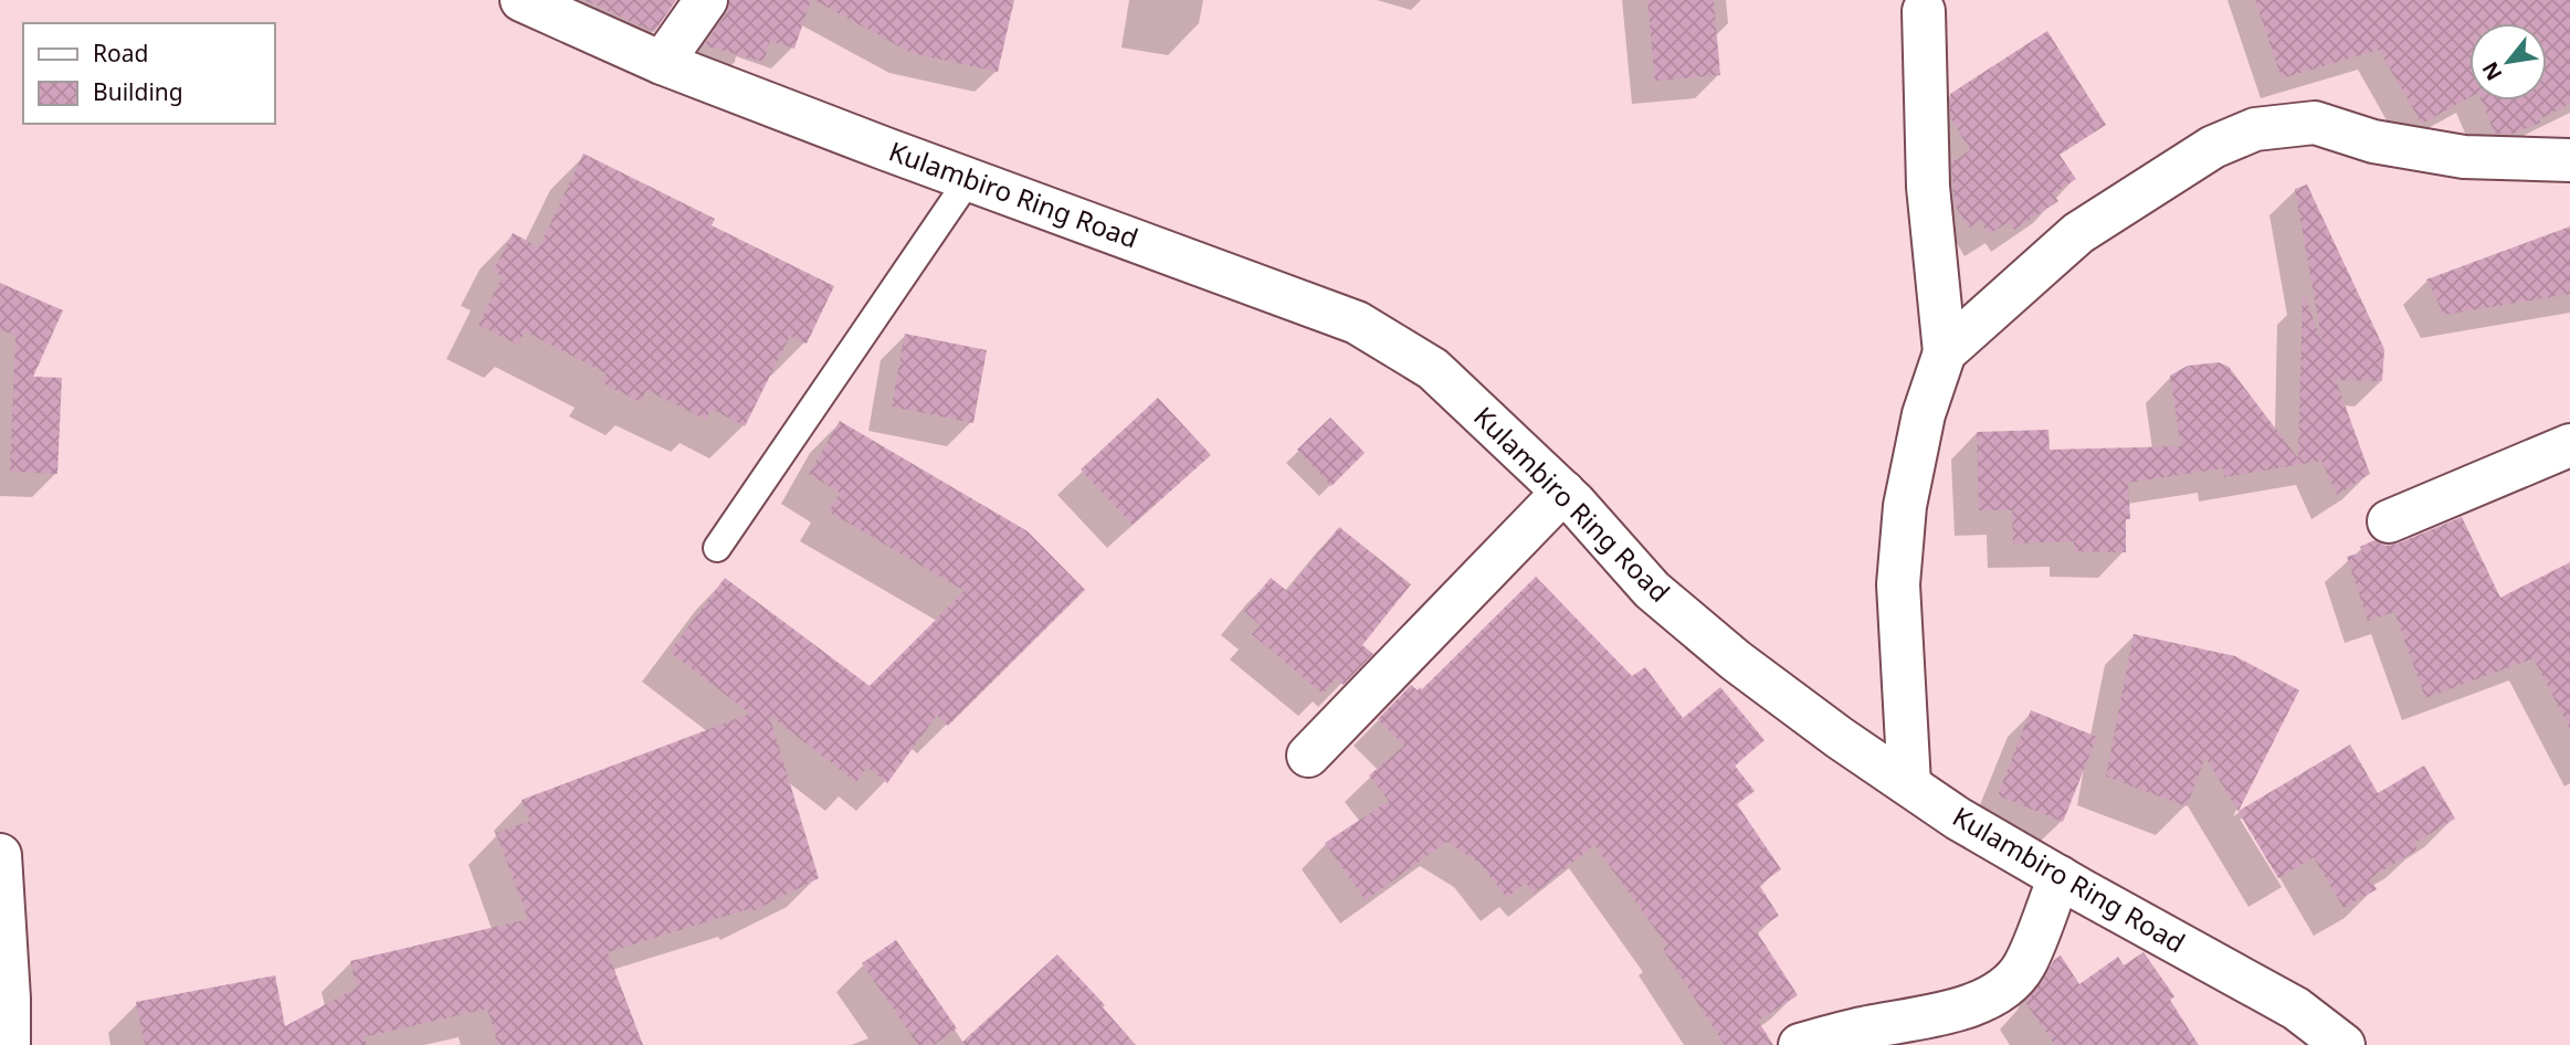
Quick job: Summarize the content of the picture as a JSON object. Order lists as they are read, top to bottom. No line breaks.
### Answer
{"streets":{"street":["Kulambiro Ring Road"]},"legend":["Road","Building"],"north":"bottom left"}
